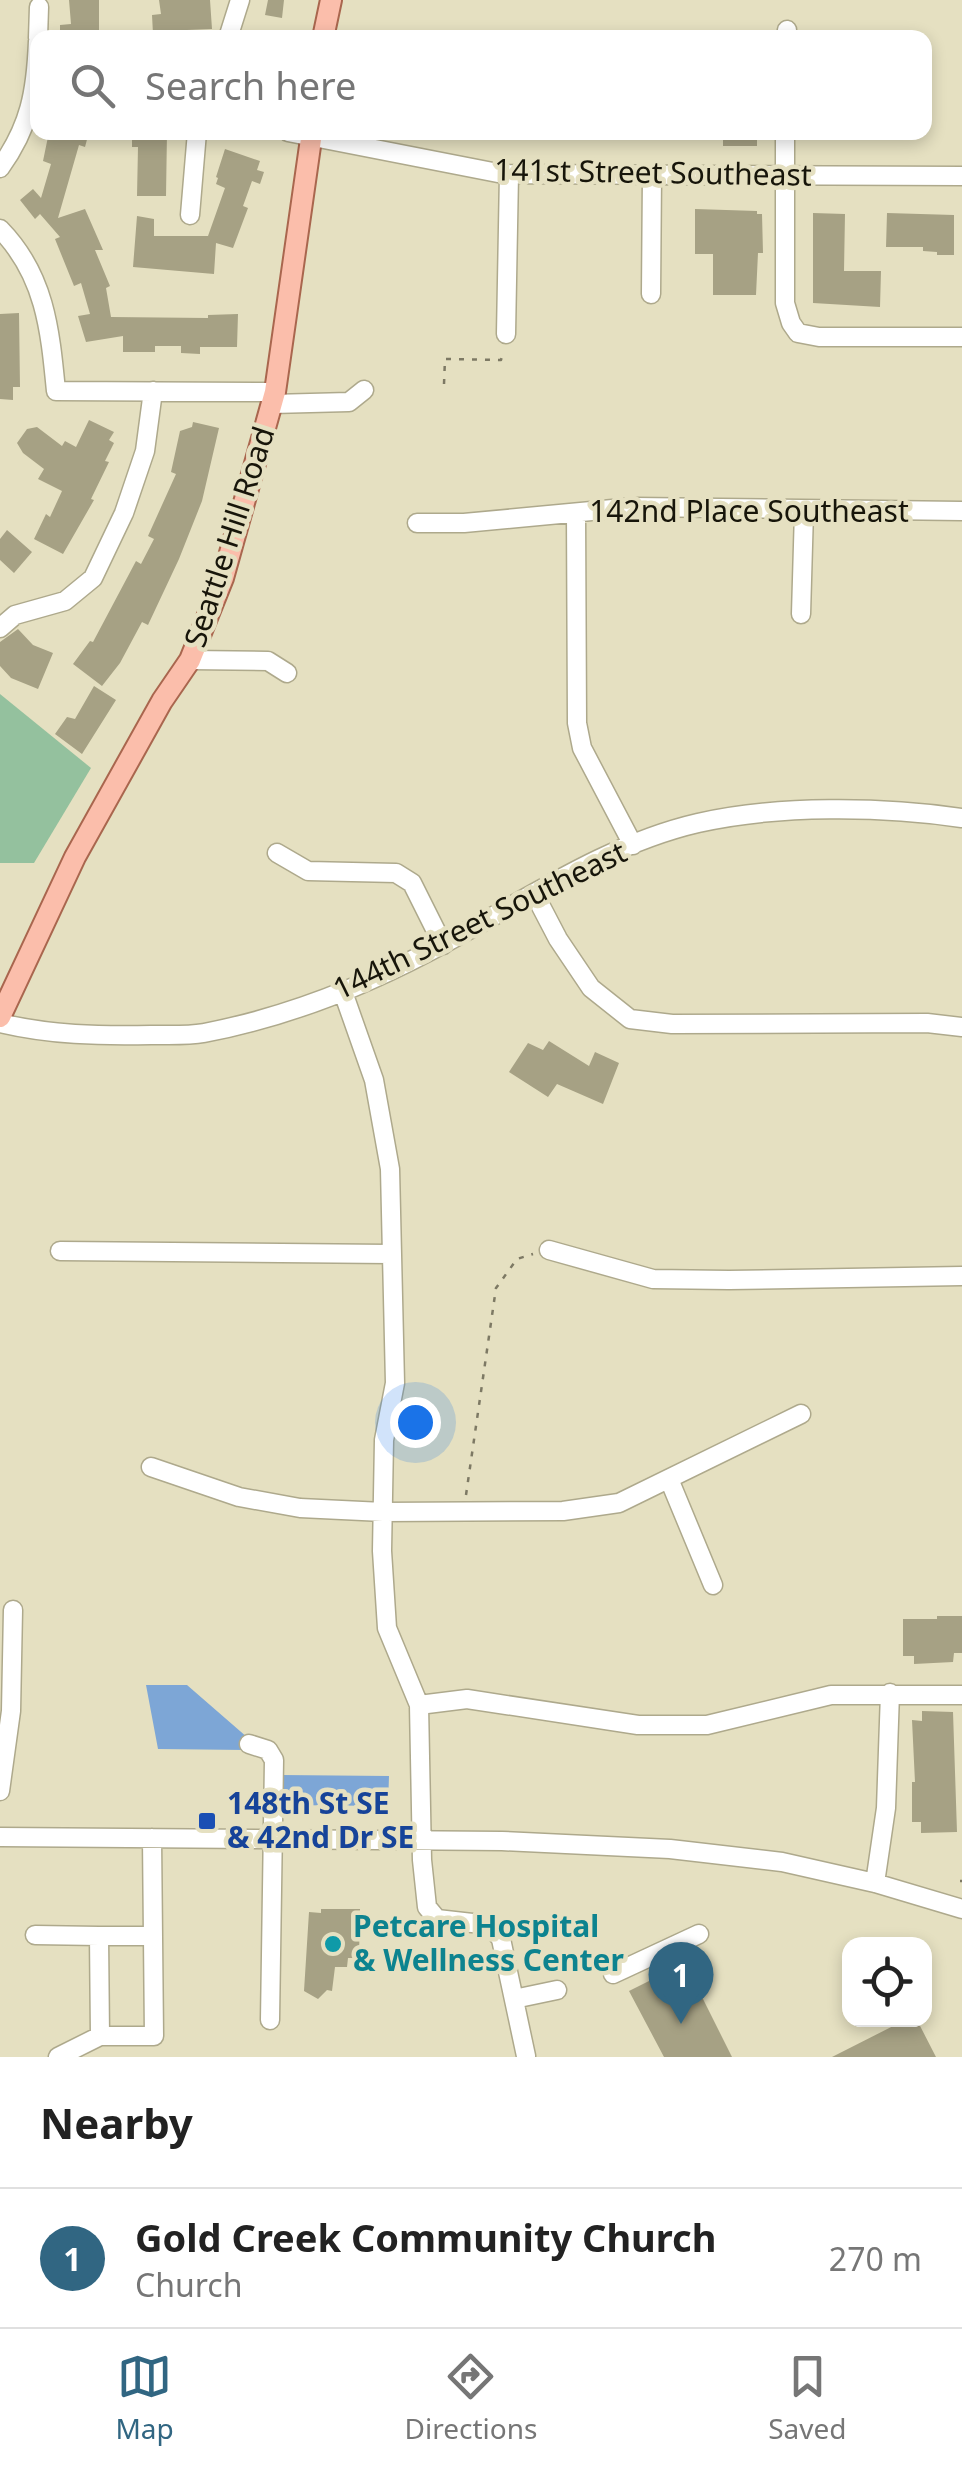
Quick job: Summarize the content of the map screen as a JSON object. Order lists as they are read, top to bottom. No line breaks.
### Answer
{"streets":{"main road":["Seattle Hill Road"],"street":["141st Street Southeast","142nd Place Southeast","144th Street Southeast"]},"crossings":[["Seattle Hill Road","144th Street Southeast"]],"places":{"transit":["148th St SE & 42nd Dr SE"],"other":["Petcare Hospital & Wellness Center"]},"page":{"search":"Search here","pins":"1","heading":"Nearby","list":[{"mark":"1","name":"Gold Creek Community Church","note":"Church","value":"270 m"}],"nav":["Map","Directions","Saved"]}}
